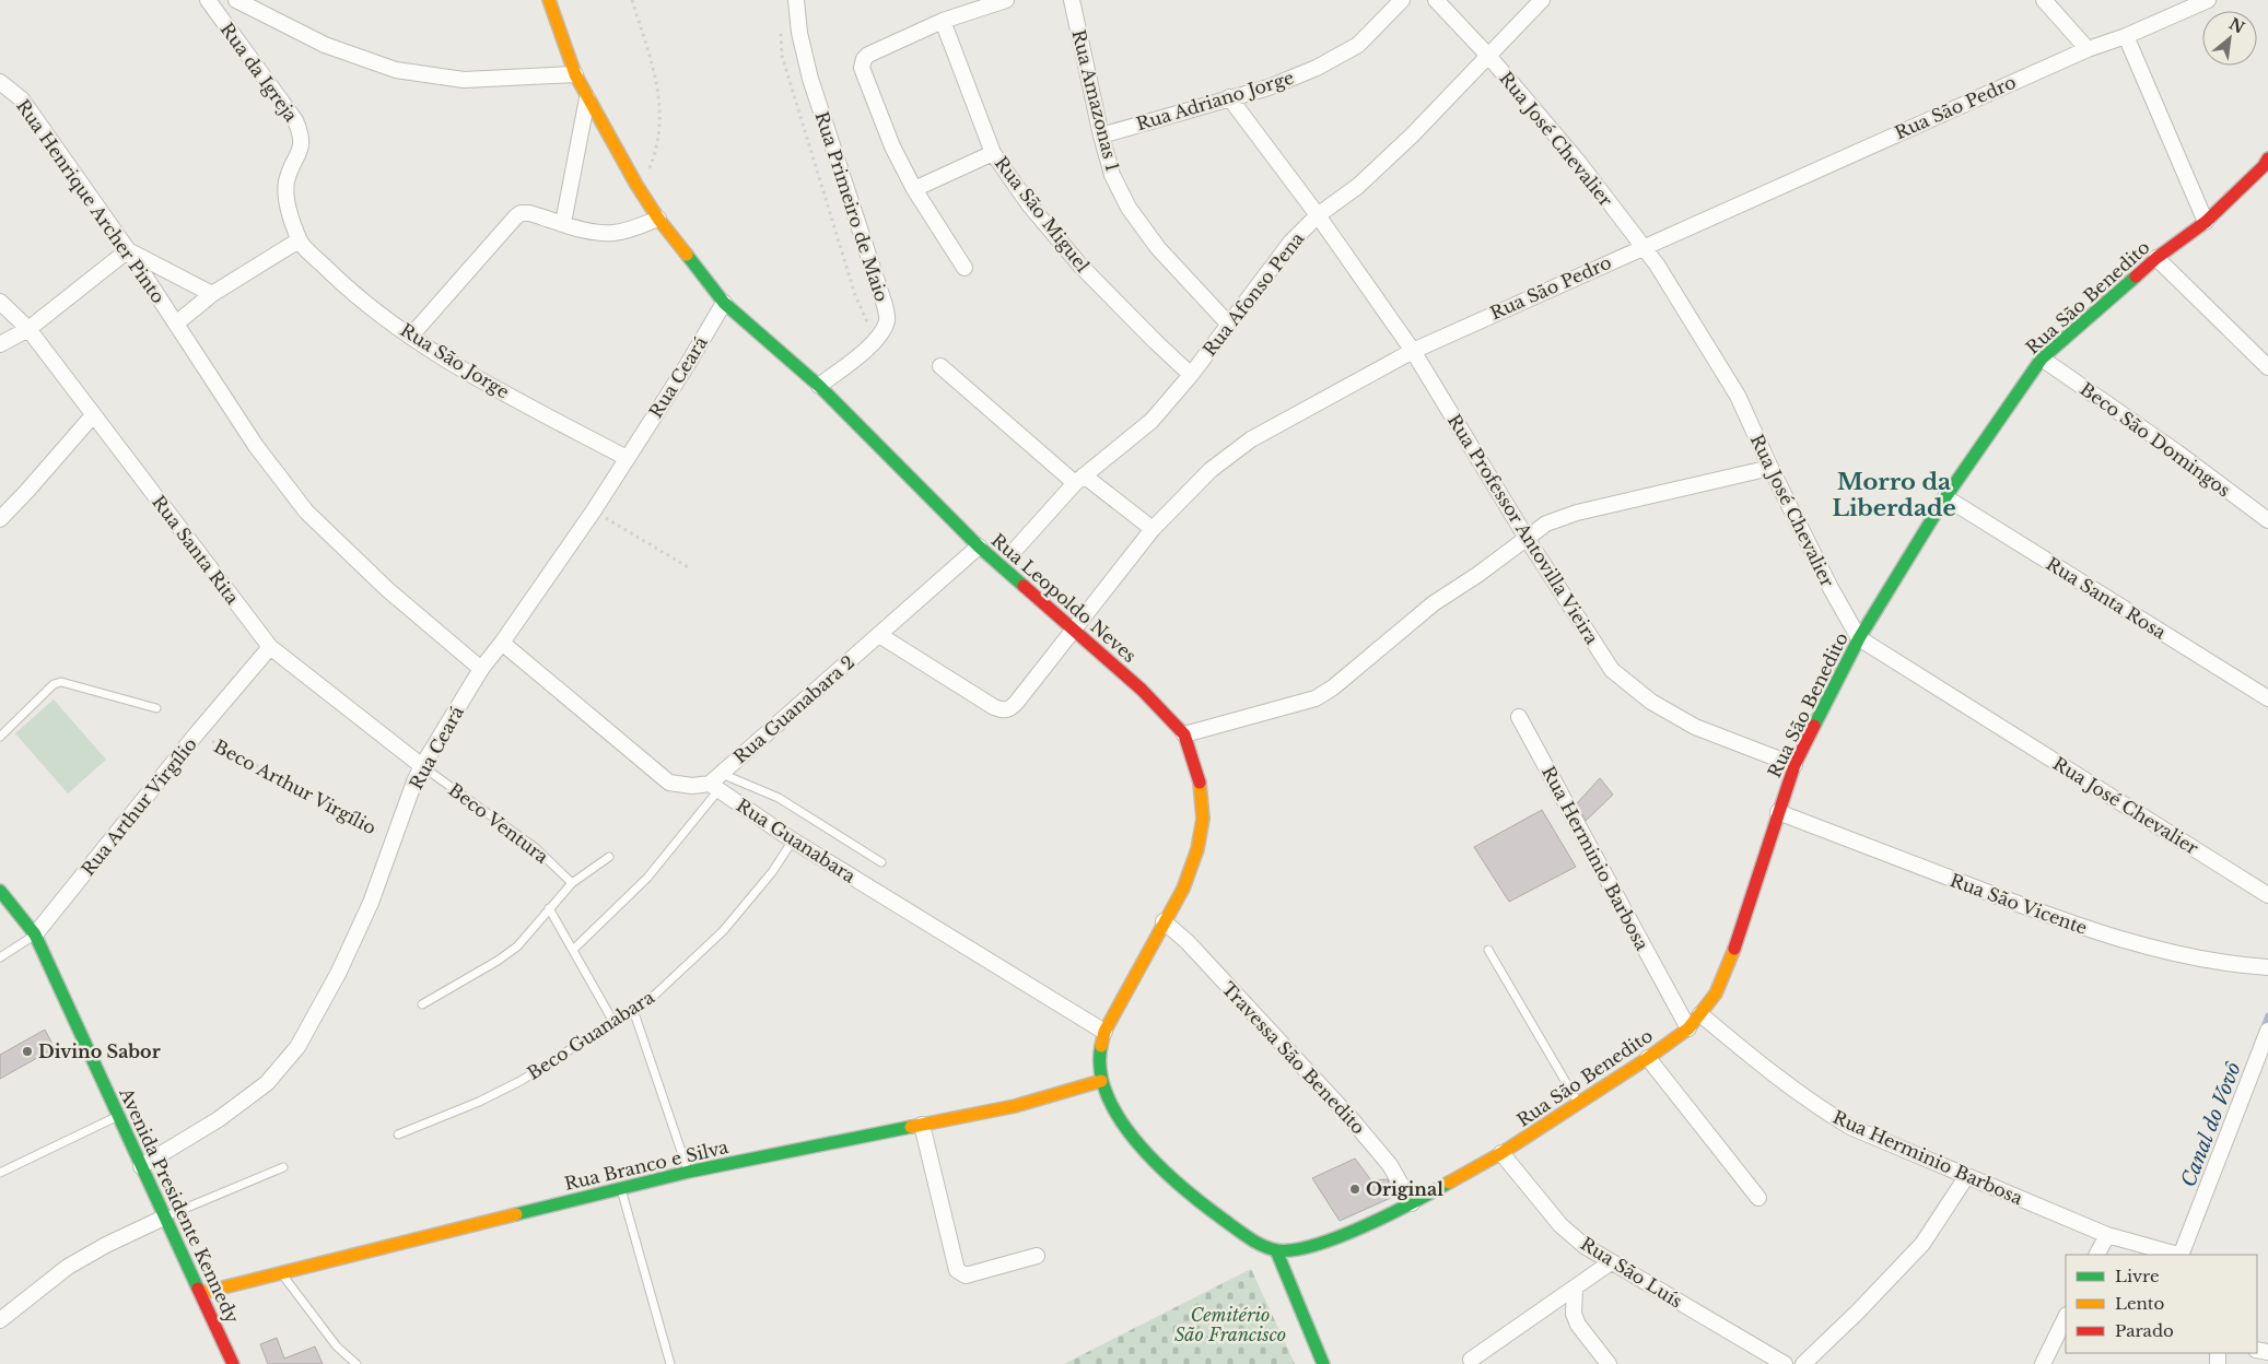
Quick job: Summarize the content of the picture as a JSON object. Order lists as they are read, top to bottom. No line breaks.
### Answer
{"streets":{"street":["Rua da Igreja","Rua Amazonas 1","Rua Adriano Jorge","Rua São Pedro","Rua José Chevalier","Rua Henrique Archer Pinto","Rua Primeiro de Maio","Rua São Miguel","Rua Afonso Pena","Rua São Benedito","Rua São Jorge","Rua Ceará","Beco São Domingos","Rua Professor Antovilla Vieira","Rua Santa Rita","Rua Leopoldo Neves","Rua Santa Rosa","Rua Guanabara 2","Rua Arthur Virgílio","Rua Guanabara","Rua Herminio Barbosa","Rua São Vicente","Travessa São Benedito","Rua Branco e Silva","Avenida Presidente Kennedy","Rua São Luís"],"lane":["Beco Ventura","Beco Guanabara"],"path":["Beco Arthur Virgílio"]},"crossings":[["Rua da Igreja","Rua Henrique Archer Pinto"],["Rua da Igreja","Rua São Jorge"],["Rua Amazonas 1","Rua Adriano Jorge"],["Rua Amazonas 1","Rua Afonso Pena"],["Rua Adriano Jorge","Rua Professor Antovilla Vieira"],["Rua São Pedro","Rua José Chevalier"],["Rua São Pedro","Rua Professor Antovilla Vieira"],["Rua São Pedro","Rua Leopoldo Neves"],["Rua São Pedro","Rua Guanabara 2"],["Rua José Chevalier","Rua Afonso Pena"],["Rua José Chevalier","Rua São Benedito"],["Rua Henrique Archer Pinto","Rua São Jorge"],["Rua Henrique Archer Pinto","Rua Ceará"],["Rua Primeiro de Maio","Rua Leopoldo Neves"],["Rua São Miguel","Rua Afonso Pena"],["Rua Afonso Pena","Rua Professor Antovilla Vieira"],["Rua São Benedito","Beco São Domingos"],["Rua São Benedito","Rua Professor Antovilla Vieira"],["Rua São Benedito","Rua Leopoldo Neves"],["Rua São Benedito","Rua Santa Rosa"],["Rua São Benedito","Rua Herminio Barbosa"],["Rua São Benedito","Rua São Vicente"],["Rua São Benedito","Travessa São Benedito"],["Rua São Benedito","Rua São Luís"],["Rua São Jorge","Rua Ceará"],["Rua Ceará","Rua Santa Rita"],["Rua Ceará","Rua Leopoldo Neves"],["Rua Ceará","Beco Arthur Virgílio"],["Rua Ceará","Beco Ventura"],["Rua Ceará","Avenida Presidente Kennedy"],["Rua Santa Rita","Rua Arthur Virgílio"],["Rua Santa Rita","Beco Ventura"],["Rua Leopoldo Neves","Rua Guanabara 2"],["Rua Leopoldo Neves","Rua Guanabara"],["Rua Leopoldo Neves","Travessa São Benedito"],["Rua Leopoldo Neves","Rua Branco e Silva"],["Rua Guanabara 2","Rua Guanabara"],["Beco Arthur Virgílio","Rua Arthur Virgílio"],["Rua Arthur Virgílio","Avenida Presidente Kennedy"],["Rua Guanabara","Beco Guanabara"],["Rua Branco e Silva","Avenida Presidente Kennedy"]],"districts":["Morro da Liberdade"],"water":["Canal do Vovô"],"parks":["Cemitério São Francisco"],"places":["Divino Sabor","Original"],"legend":["Livre","Lento","Parado"],"north":"top right"}
